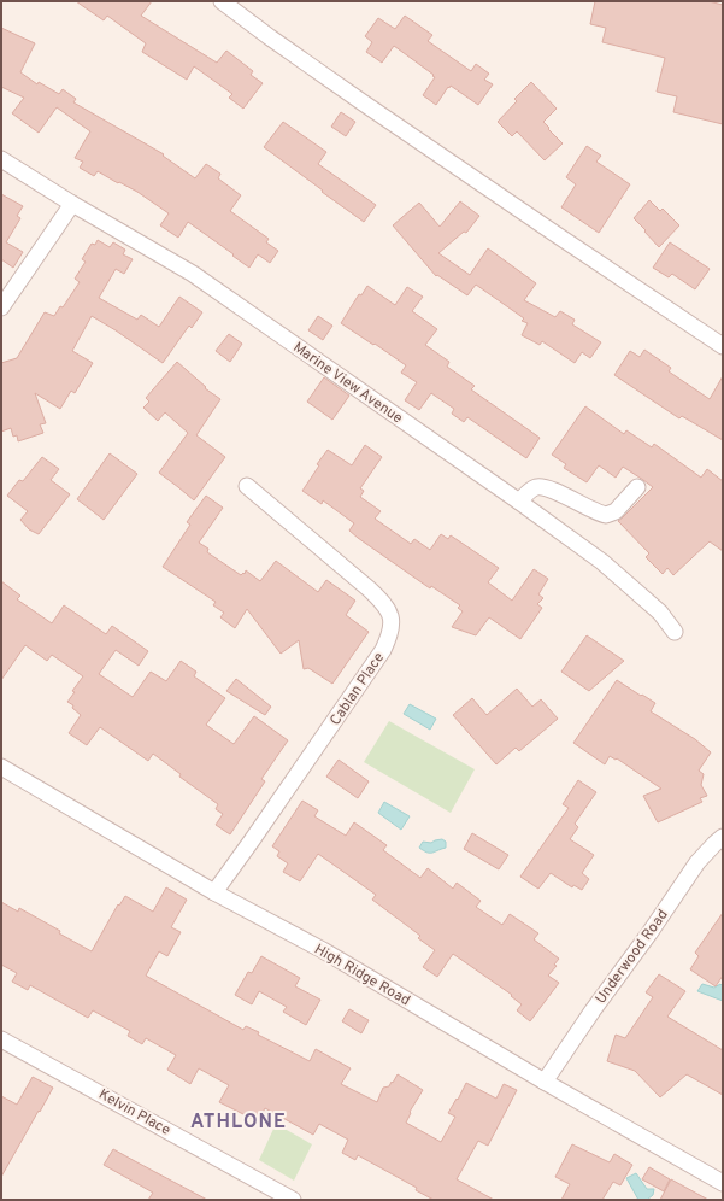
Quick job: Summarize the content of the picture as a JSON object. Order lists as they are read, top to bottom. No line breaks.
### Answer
{"streets":{"street":["Marine View Avenue","Cablan Place","Underwood Road","High Ridge Road","Kelvin Place"]},"crossings":[["Cablan Place","High Ridge Road"],["Underwood Road","High Ridge Road"]],"districts":["ATHLONE"]}
